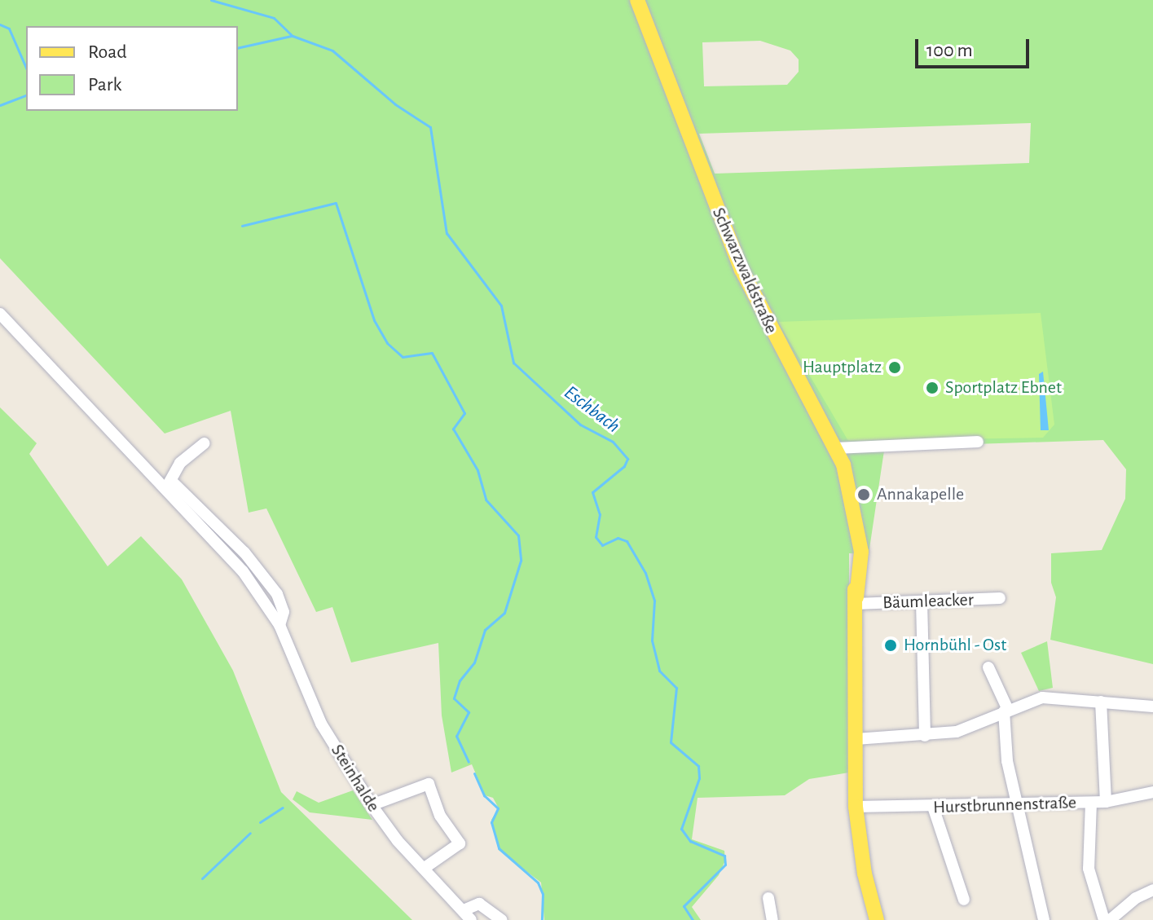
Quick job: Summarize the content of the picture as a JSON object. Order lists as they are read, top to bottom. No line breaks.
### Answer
{"streets":{"main road":["Schwarzwaldstraße"],"street":["Bäumleacker","Steinhalde","Hurstbrunnenstraße"]},"crossings":[["Schwarzwaldstraße","Bäumleacker"],["Schwarzwaldstraße","Hurstbrunnenstraße"]],"water":["Eschbach"],"places":["Hauptplatz","Sportplatz Ebnet","Annakapelle","Hornbühl - Ost"],"legend":["Road","Park"],"scale_bar":"100 m"}
